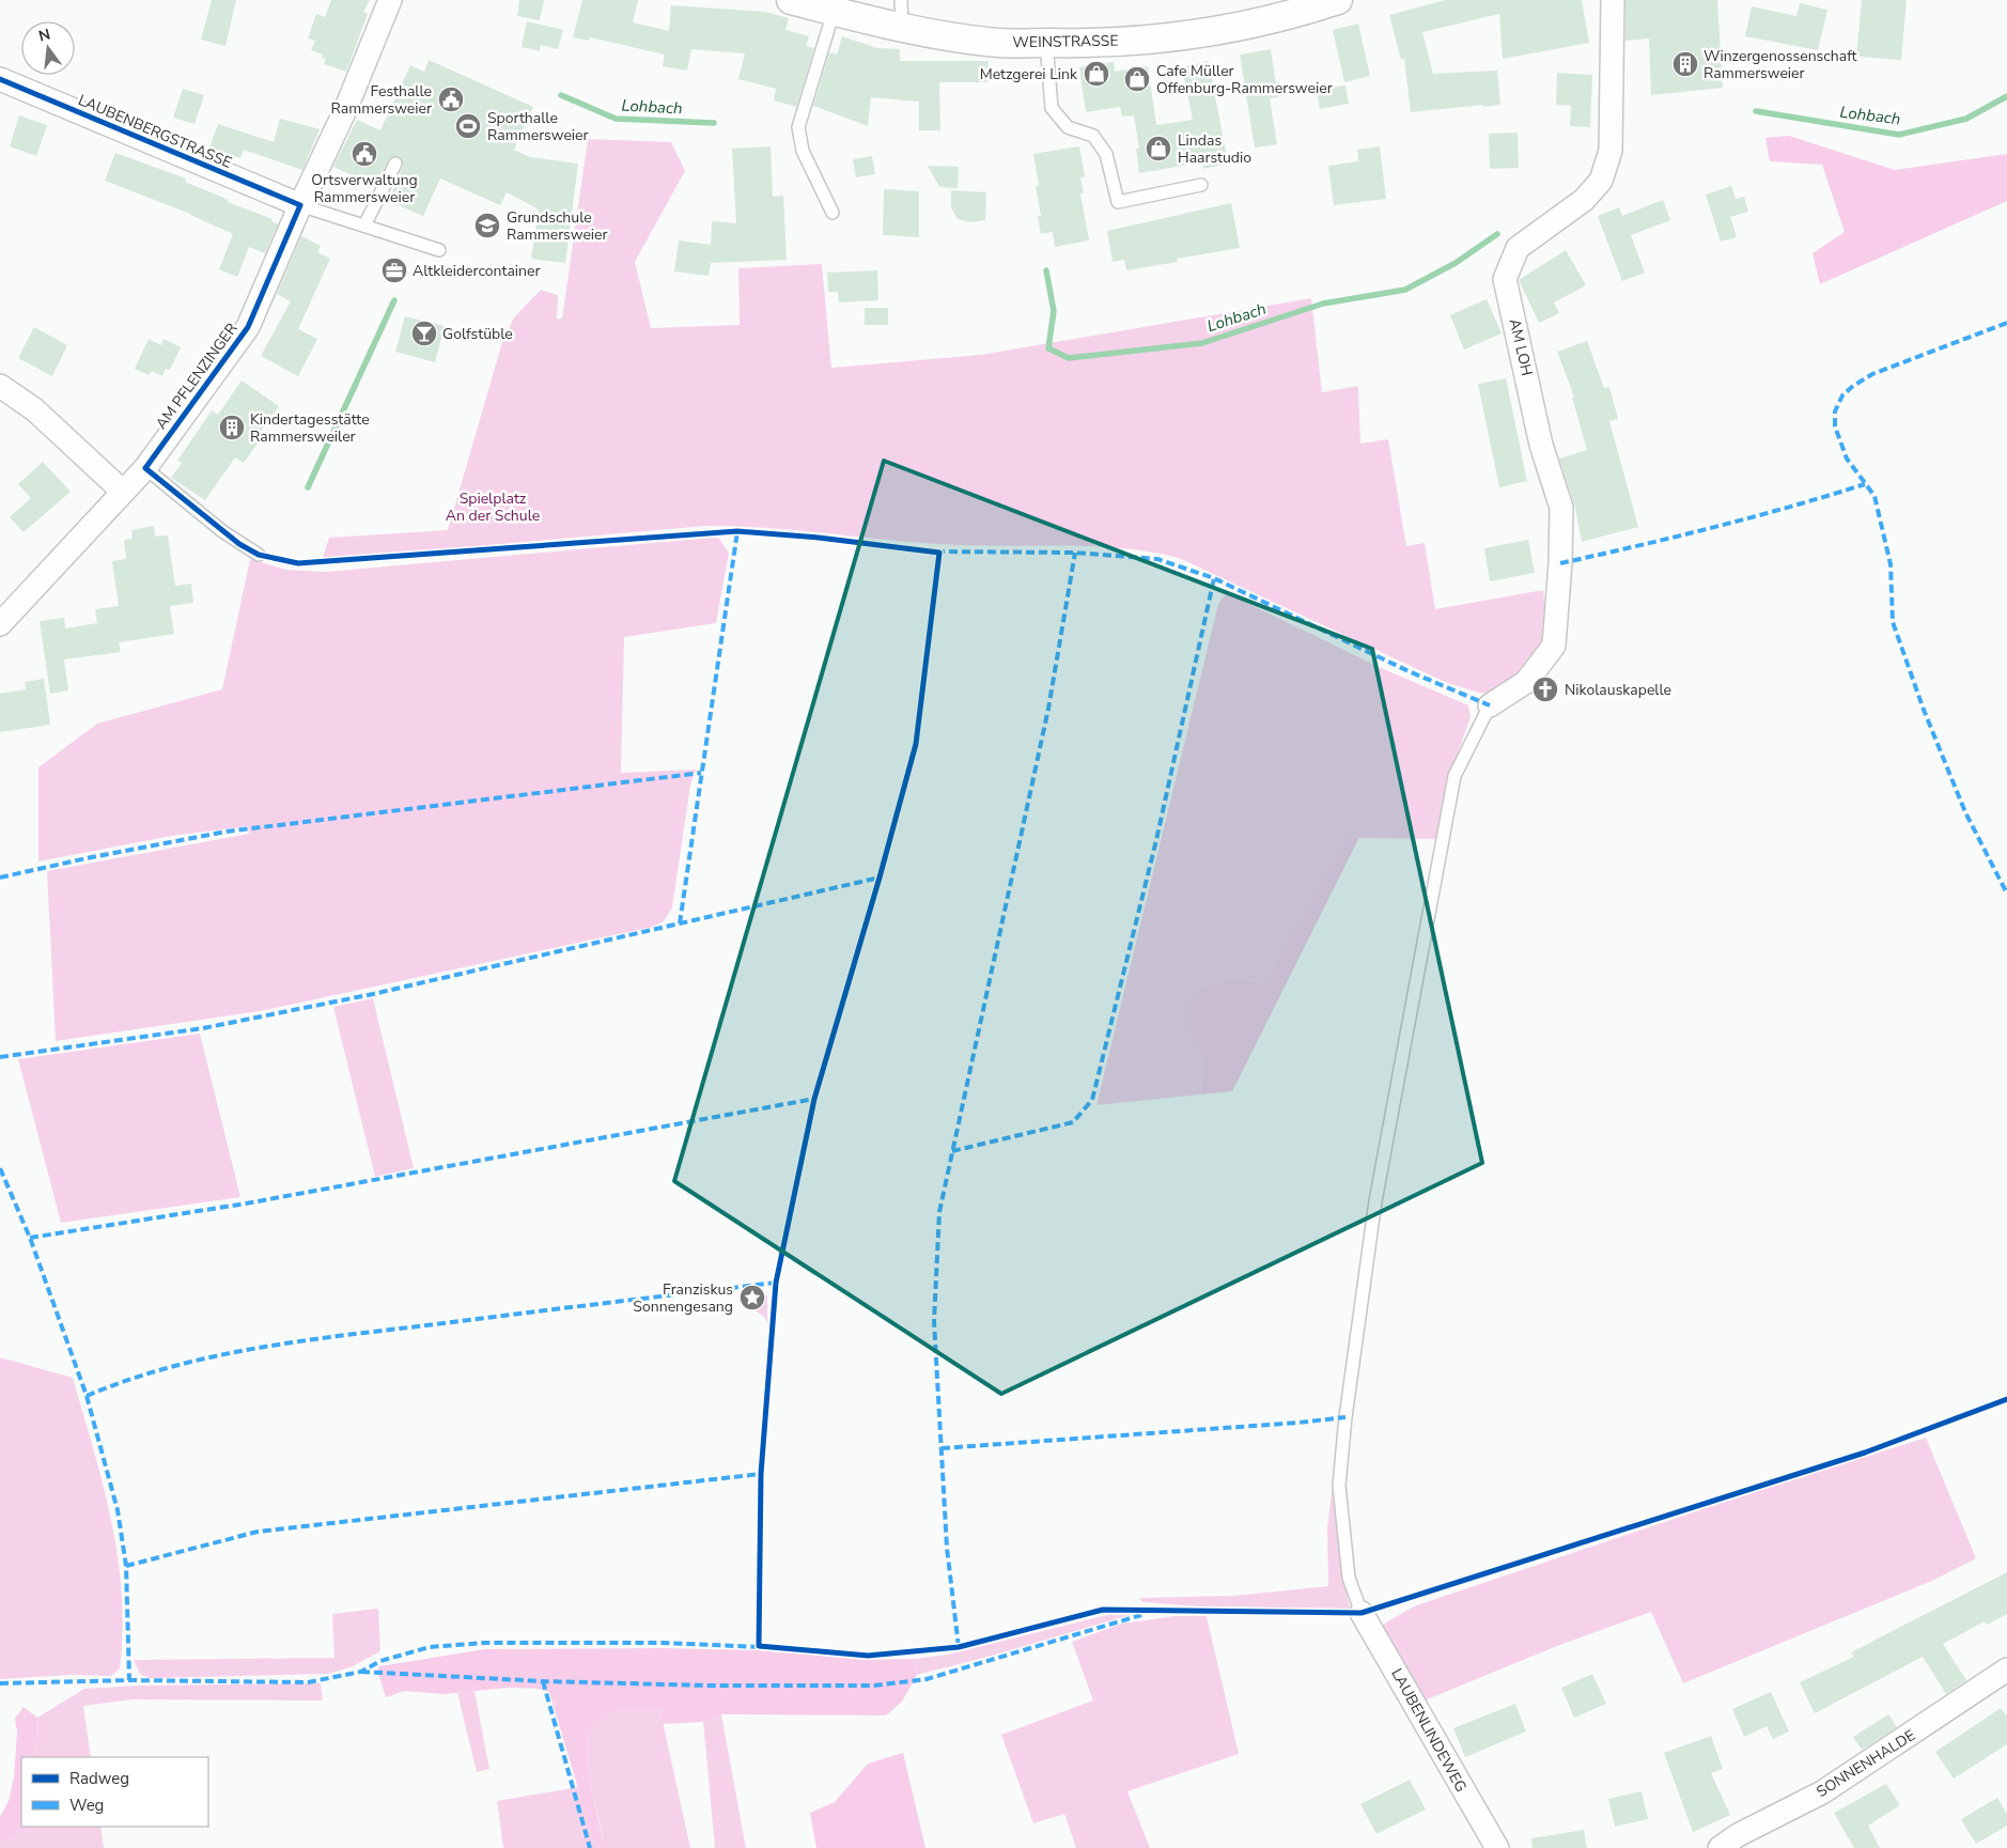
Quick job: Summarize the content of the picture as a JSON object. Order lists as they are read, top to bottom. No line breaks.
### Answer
{"streets":{"street":["WEINSTRASSE","LAUBENBERGSTRASSE","AM LOH","AM PFLENZINGER","LAUBENLINDEWEG","SONNENHALDE"]},"crossings":[["LAUBENBERGSTRASSE","AM PFLENZINGER"]],"water":["Lohbach"],"parks":["Spielplatz An der Schule"],"places":{"building":["Winzergenossenschaft Rammersweier","Kindertagesstätte Rammersweiler"],"shop":["Metzgerei Link","Cafe Müller Offenburg-Rammersweier","Lindas Haarstudio"],"public building":["Festhalle Rammersweier","Ortsverwaltung Rammersweier"],"sports":["Sporthalle Rammersweier"],"school or university":["Grundschule Rammersweier"],"office":["Altkleidercontainer"],"bar":["Golfstüble"],"church":["Nikolauskapelle"],"place":["Franziskus Sonnengesang"]},"legend":["Radweg","Weg"],"north":"top"}
